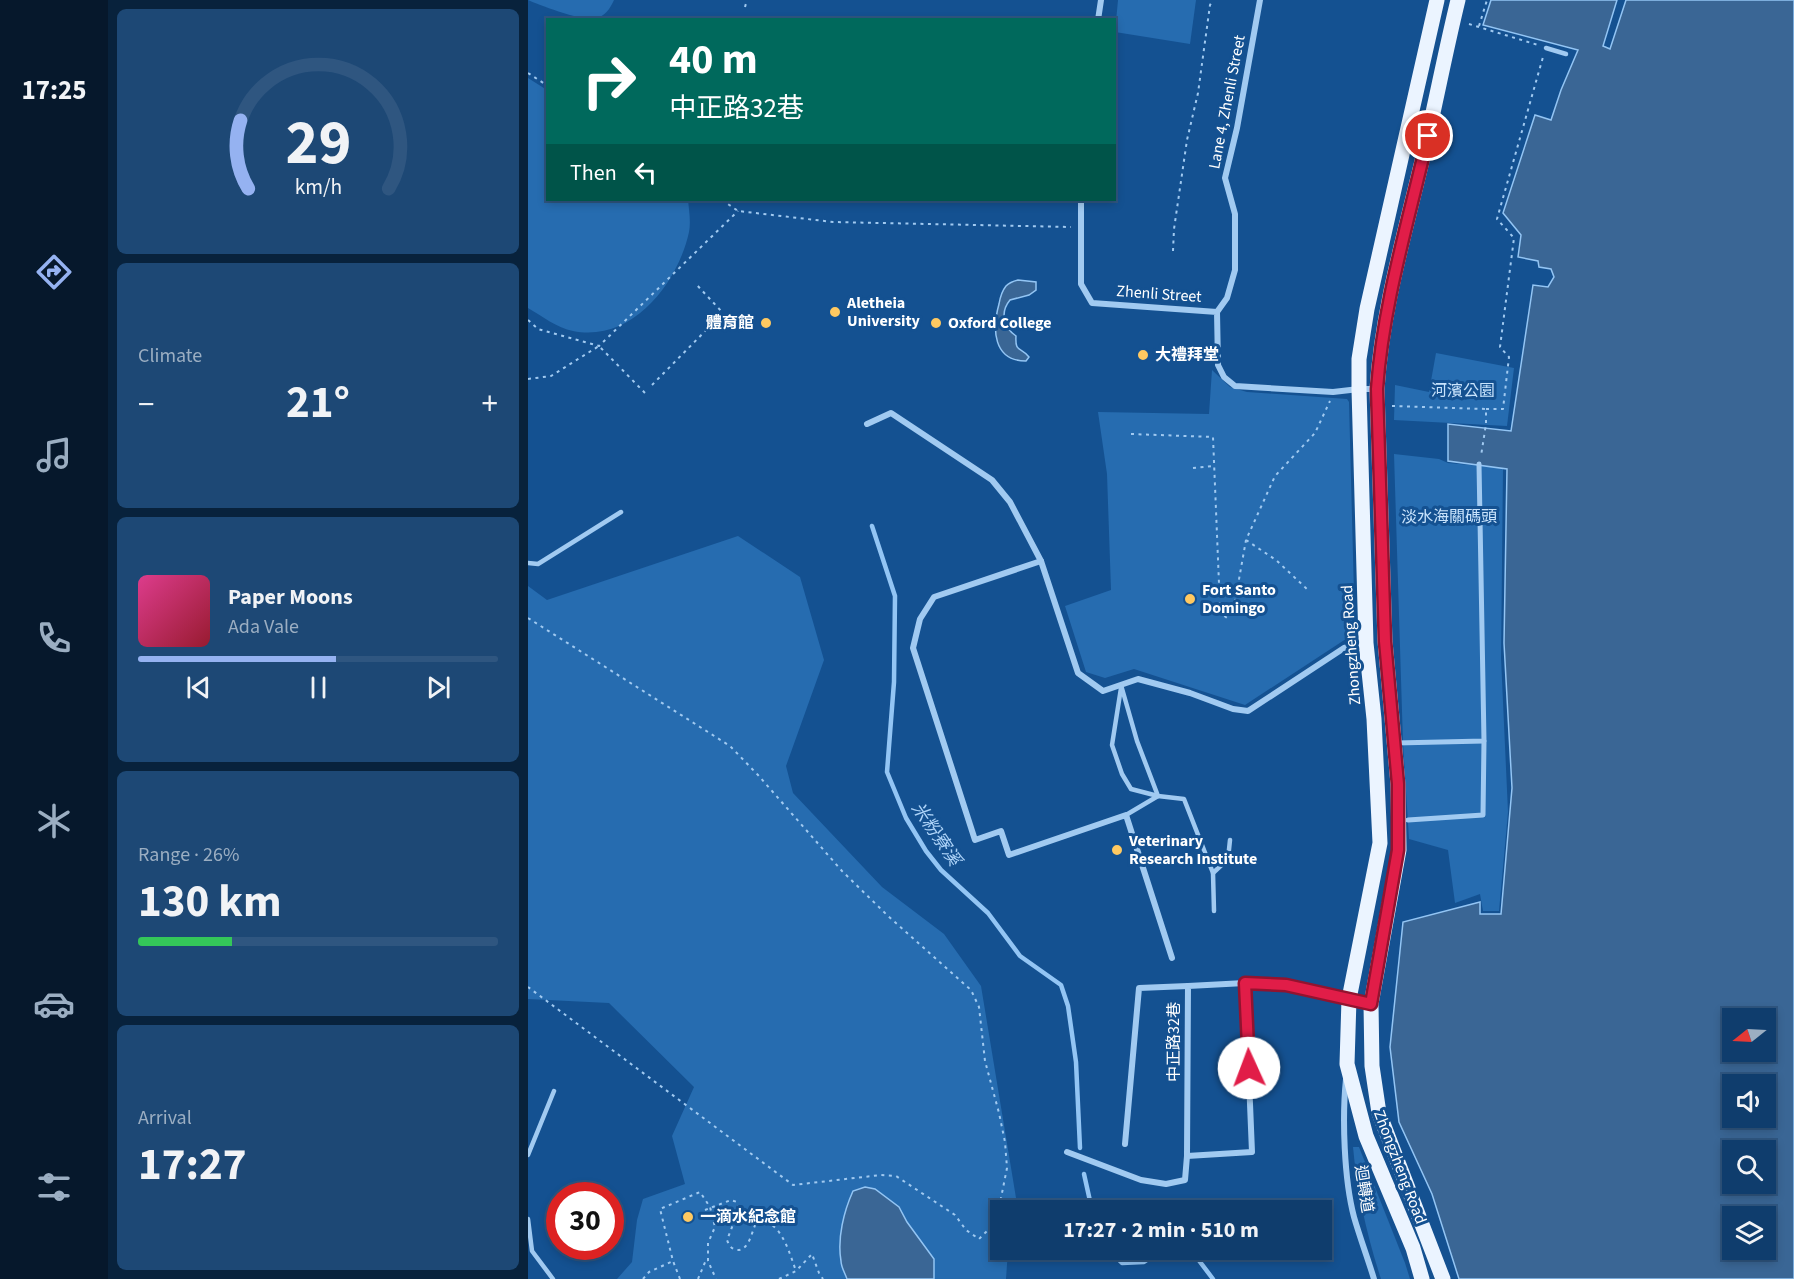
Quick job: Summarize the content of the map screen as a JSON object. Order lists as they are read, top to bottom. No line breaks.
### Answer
{"streets":{"main road":["Zhongzheng Road"],"street":["Lane 4, Zhenli Street","Zhenli Street","中正路32巷","迴轉道"]},"crossings":[["Lane 4, Zhenli Street","Zhenli Street"],["Zhenli Street","Zhongzheng Road"],["Zhongzheng Road","中正路32巷"],["Zhongzheng Road","迴轉道"]],"water":["米粉寮溪"],"parks":["河濱公園","淡水海關碼頭"],"places":["Aletheia University","體育館","Oxford College","大禮拜堂","Fort Santo Domingo","Veterinary Research Institute","一滴水紀念館"],"north":"left","page":{"tabs":"17:25","turn":["40 m","中正路32巷"],"then":"Then","tile":["Climate",["Range · 26%","130 km"],["Arrival","17:27"]],"heat":["−","21°","+"],"song":["Paper Moons","Ada Vale"],"limit":"30","trip":"17:27 · 2 min · 510 m","gauge":["29","km/h"]}}
